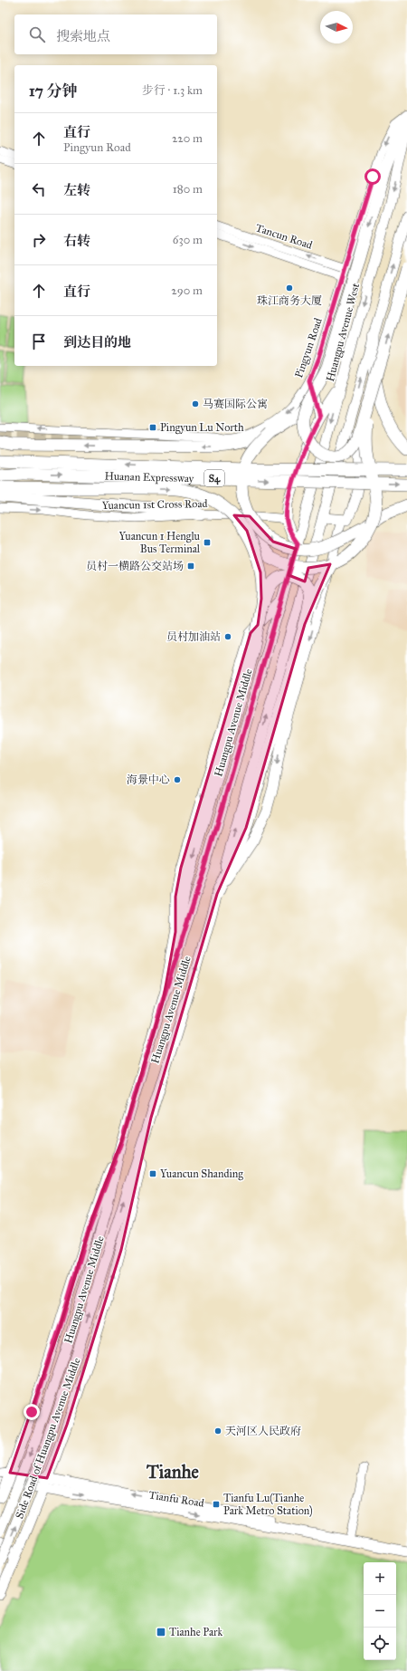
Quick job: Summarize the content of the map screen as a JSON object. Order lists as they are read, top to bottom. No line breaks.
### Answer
{"streets":{"highway":["Huanan Expressway","S4"],"main road":["Huangpu Avenue West","Huangpu Avenue Middle","Side Road of Huangpu Avenue Middle","Tianfu Road"],"street":["Tancun Road","Pingyun Road","Yuancun 1st Cross Road"]},"crossings":[["Tancun Road","Pingyun Road"],["Huangpu Avenue West","Huangpu Avenue Middle"],["Huangpu Avenue Middle","Side Road of Huangpu Avenue Middle"],["Side Road of Huangpu Avenue Middle","Tianfu Road"]],"one_way":["Pingyun Road","Yuancun 1st Cross Road"],"districts":["Tianhe"],"places":{"other":["珠江商务大厦","马赛国际公寓","员村加油站","海景中心","天河区人民政府"],"transit":["Pingyun Lu North","Yuancun 1 Henglu Bus Terminal","员村一横路公交站场","Yuancun Shanding","Tianfu Lu(Tianhe Park Metro Station)","Tianhe Park"]},"north":"right","page":{"search":"搜索地点","heading":["17 分钟","步行 · 1.3 km"],"list":[["直行","Pingyun Road","220 m"],["左转","180 m"],["右转","630 m"],["直行","290 m"],"到达目的地"],"map_buttons":["+","−"]}}
